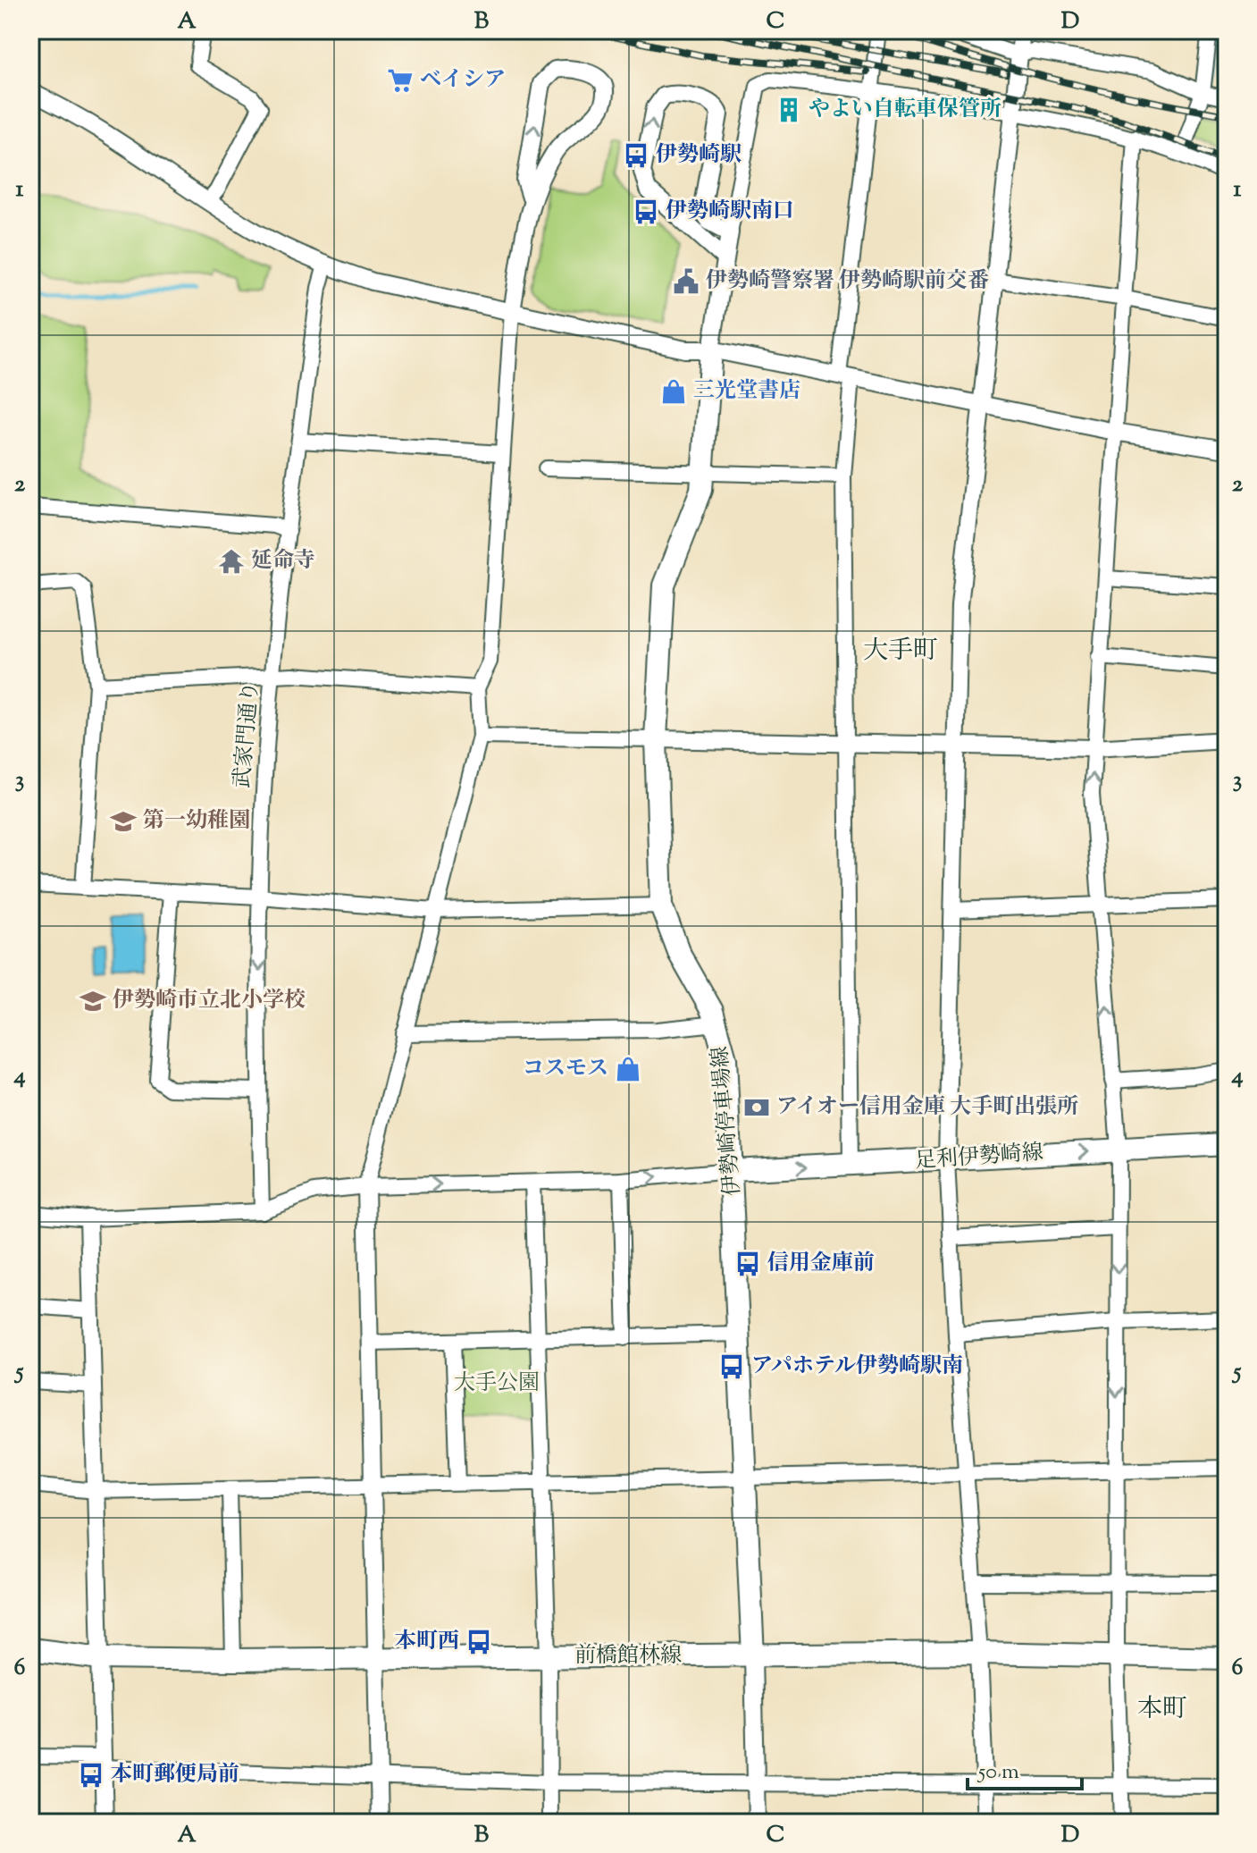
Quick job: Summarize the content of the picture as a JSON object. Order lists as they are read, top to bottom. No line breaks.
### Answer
{"streets":{"main road":["伊勢崎停車場線","足利伊勢崎線","前橋館林線"],"street":["武家門通り"]},"crossings":[["伊勢崎停車場線","足利伊勢崎線"],["伊勢崎停車場線","前橋館林線"]],"one_way":["足利伊勢崎線"],"districts":["大手町","本町"],"parks":["大手公園"],"places":{"supermarket":["ベイシア"],"building":["やよい自転車保管所"],"bus stop":["伊勢崎駅","伊勢崎駅南口","信用金庫前","アパホテル伊勢崎駅南","本町西","本町郵便局前"],"public building":["伊勢崎警察署 伊勢崎駅前交番"],"shop":["三光堂書店","コスモス"],"temple":["延命寺"],"school or university":["第一幼稚園","伊勢崎市立北小学校"],"bank":["アイオー信用金庫 大手町出張所"]},"scale_bar":"50 m","grid":{"columns":["A","B","C","D"],"rows":["1","2","3","4","5","6"]}}
